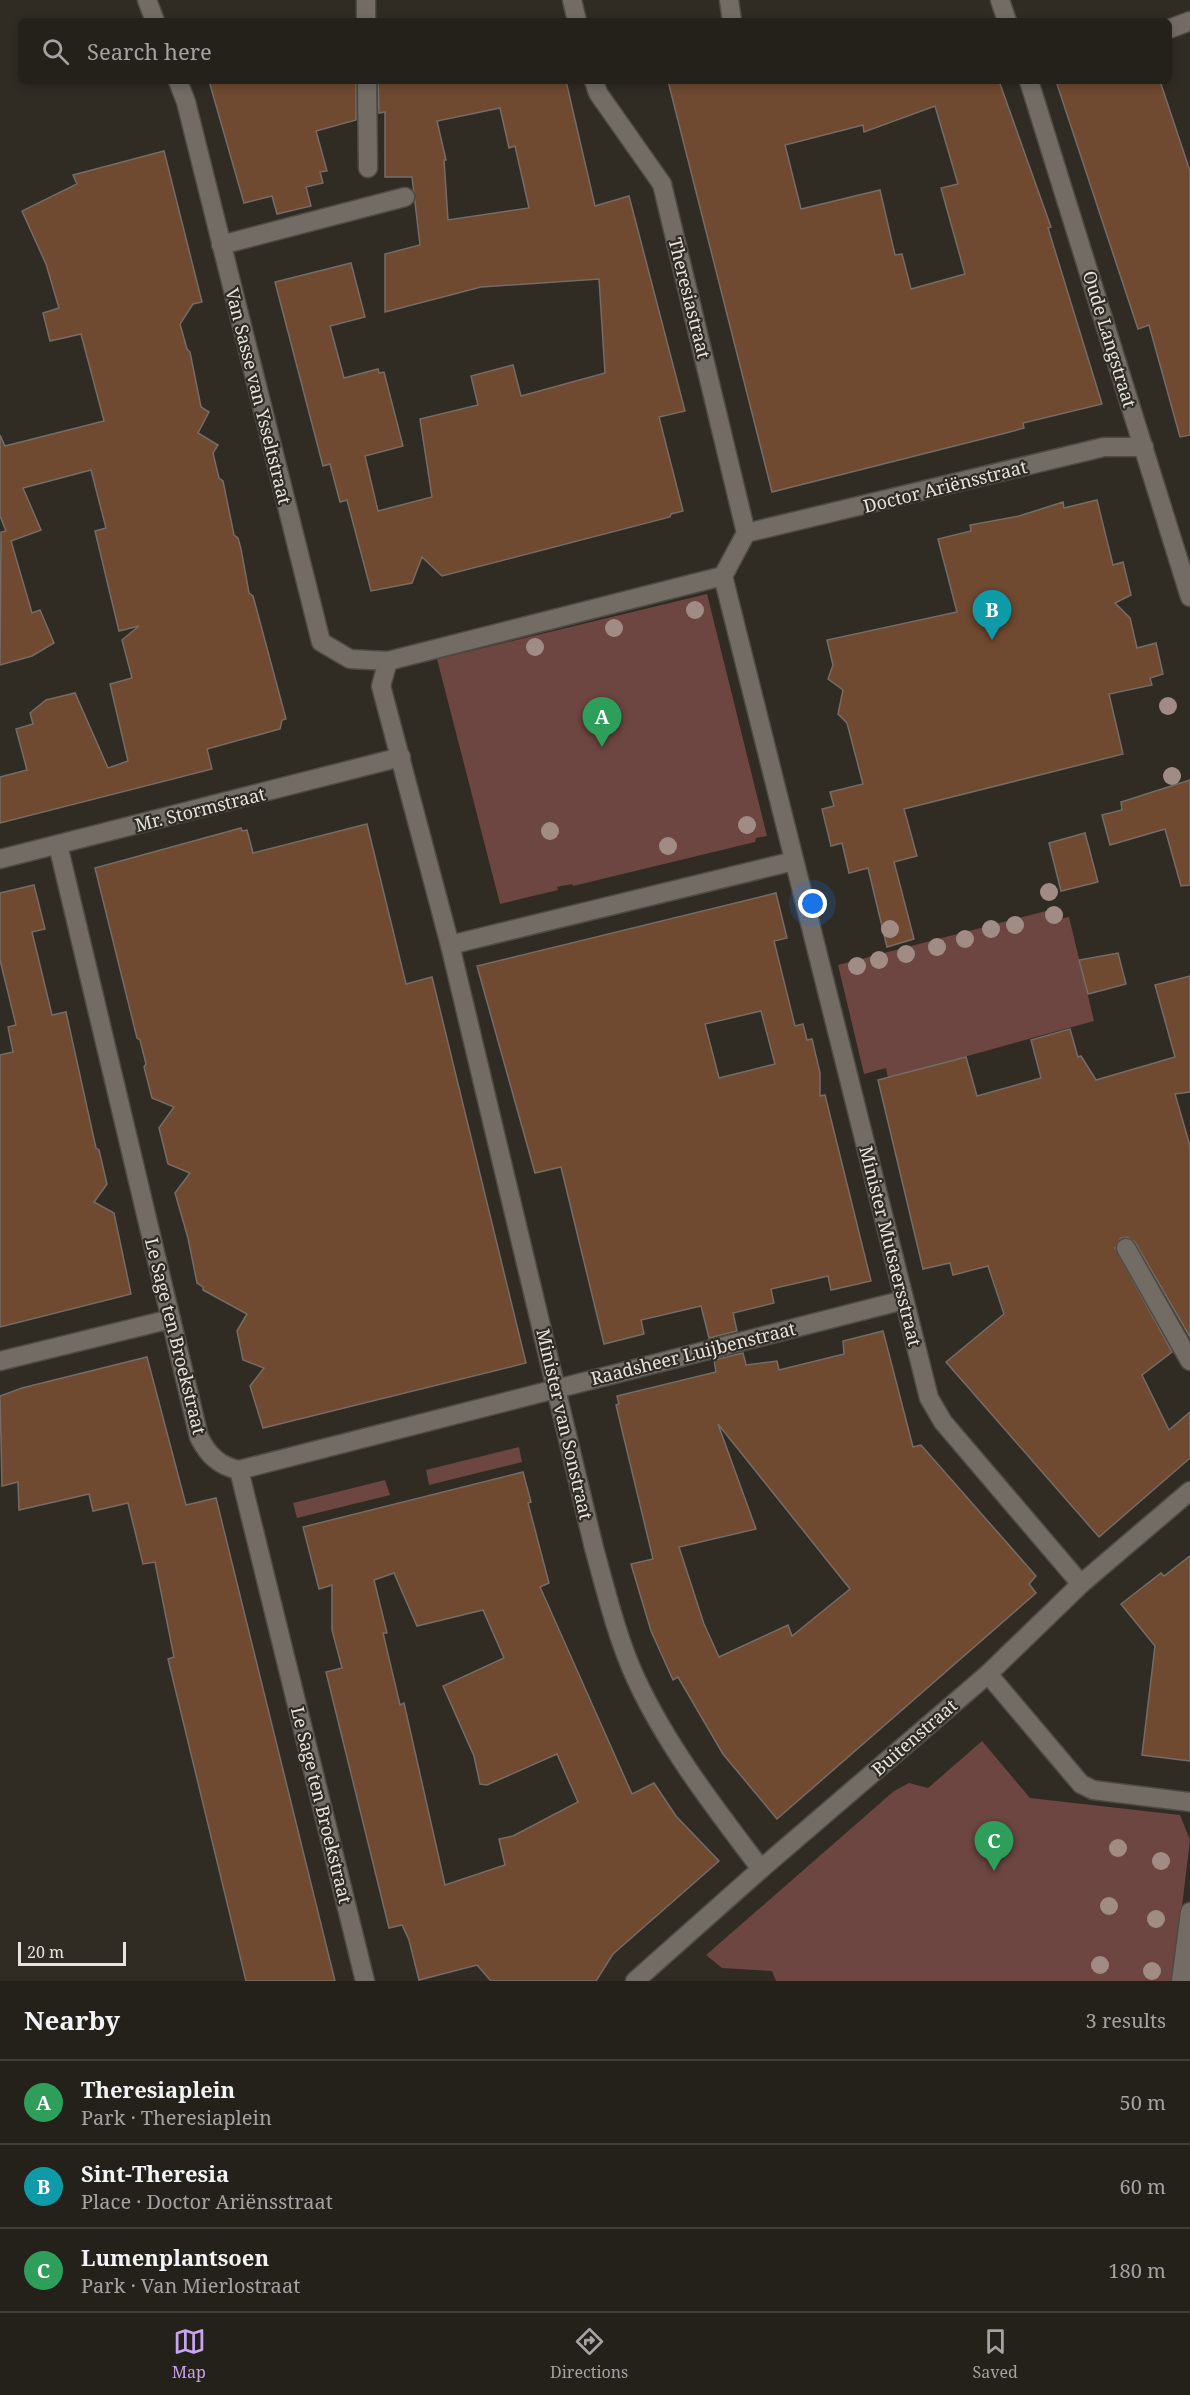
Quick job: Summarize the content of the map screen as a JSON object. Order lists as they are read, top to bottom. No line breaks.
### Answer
{"streets":{"street":["Theresiastraat","Oude Langstraat","Van Sasse van Ysseltstraat","Doctor Ariënsstraat","Mr. Stormstraat","Minister Mutsaersstraat","Le Sage ten Broekstraat","Raadsheer Luijbenstraat","Minister van Sonstraat","Buitenstraat"]},"crossings":[["Theresiastraat","Doctor Ariënsstraat"],["Oude Langstraat","Doctor Ariënsstraat"],["Van Sasse van Ysseltstraat","Minister Mutsaersstraat"],["Van Sasse van Ysseltstraat","Minister van Sonstraat"],["Mr. Stormstraat","Le Sage ten Broekstraat"],["Mr. Stormstraat","Minister van Sonstraat"],["Minister Mutsaersstraat","Raadsheer Luijbenstraat"],["Minister Mutsaersstraat","Buitenstraat"],["Le Sage ten Broekstraat","Raadsheer Luijbenstraat"],["Raadsheer Luijbenstraat","Minister van Sonstraat"],["Minister van Sonstraat","Buitenstraat"]],"scale_bar":"20 m","page":{"search":"Search here","pins":["B","A","C"],"scale":"20 m","heading":["Nearby","3 results"],"list":[{"mark":"A","name":"Theresiaplein","note":"Park · Theresiaplein","value":"50 m"},{"mark":"B","name":"Sint-Theresia","note":"Place · Doctor Ariënsstraat","value":"60 m"},{"mark":"C","name":"Lumenplantsoen","note":"Park · Van Mierlostraat","value":"180 m"}],"nav":["Map","Directions","Saved"]}}
